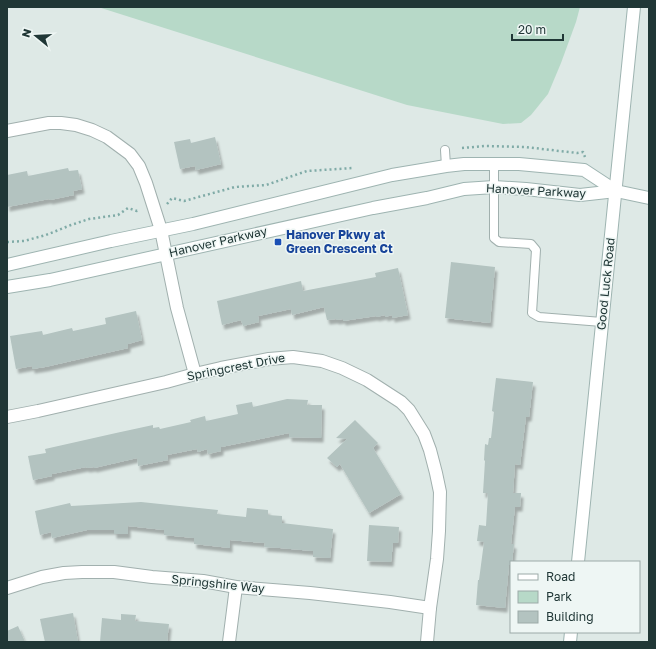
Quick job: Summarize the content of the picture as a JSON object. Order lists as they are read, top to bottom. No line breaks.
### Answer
{"streets":{"street":["Hanover Parkway","Good Luck Road","Springcrest Drive","Springshire Way"]},"crossings":[["Hanover Parkway","Good Luck Road"],["Springcrest Drive","Springshire Way"]],"places":{"transit":["Hanover Pkwy at Green Crescent Ct"]},"legend":["Road","Park","Building"],"scale_bar":"20 m","north":"left"}
